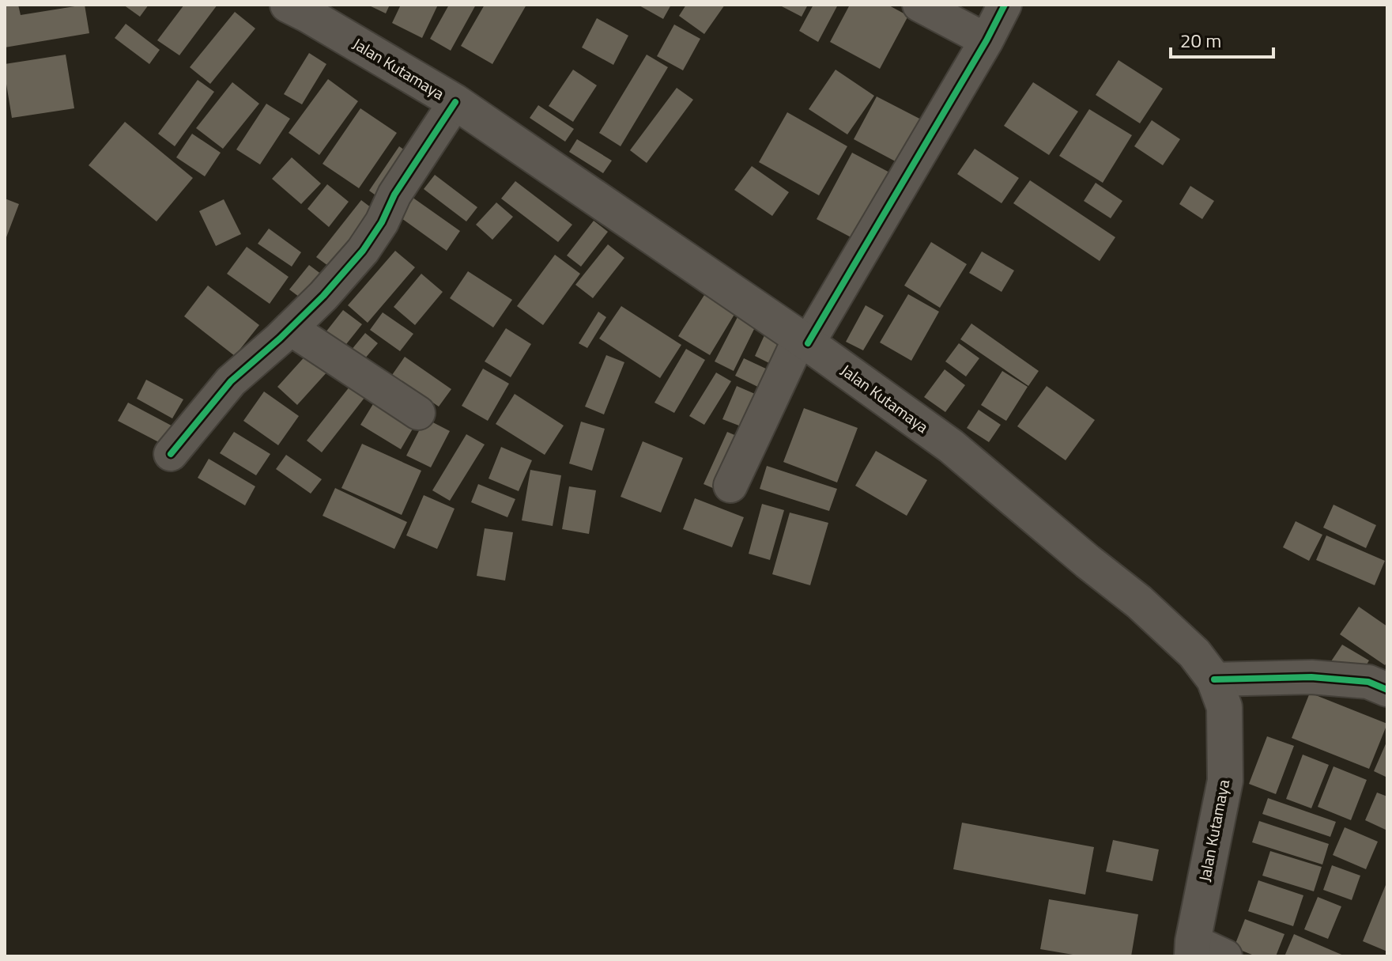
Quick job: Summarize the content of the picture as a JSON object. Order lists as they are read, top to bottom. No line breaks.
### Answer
{"streets":{"main road":["Jalan Kutamaya"]},"scale_bar":"20 m"}
